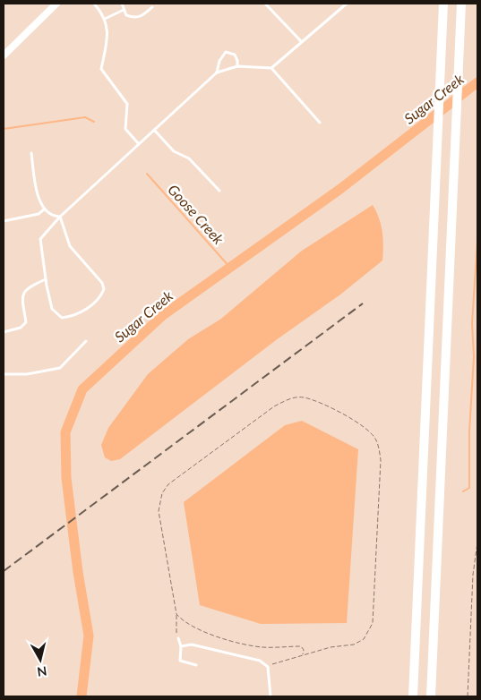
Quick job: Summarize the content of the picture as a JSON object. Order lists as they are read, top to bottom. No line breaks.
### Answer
{"water":["Sugar Creek","Goose Creek"],"north":"bottom"}
